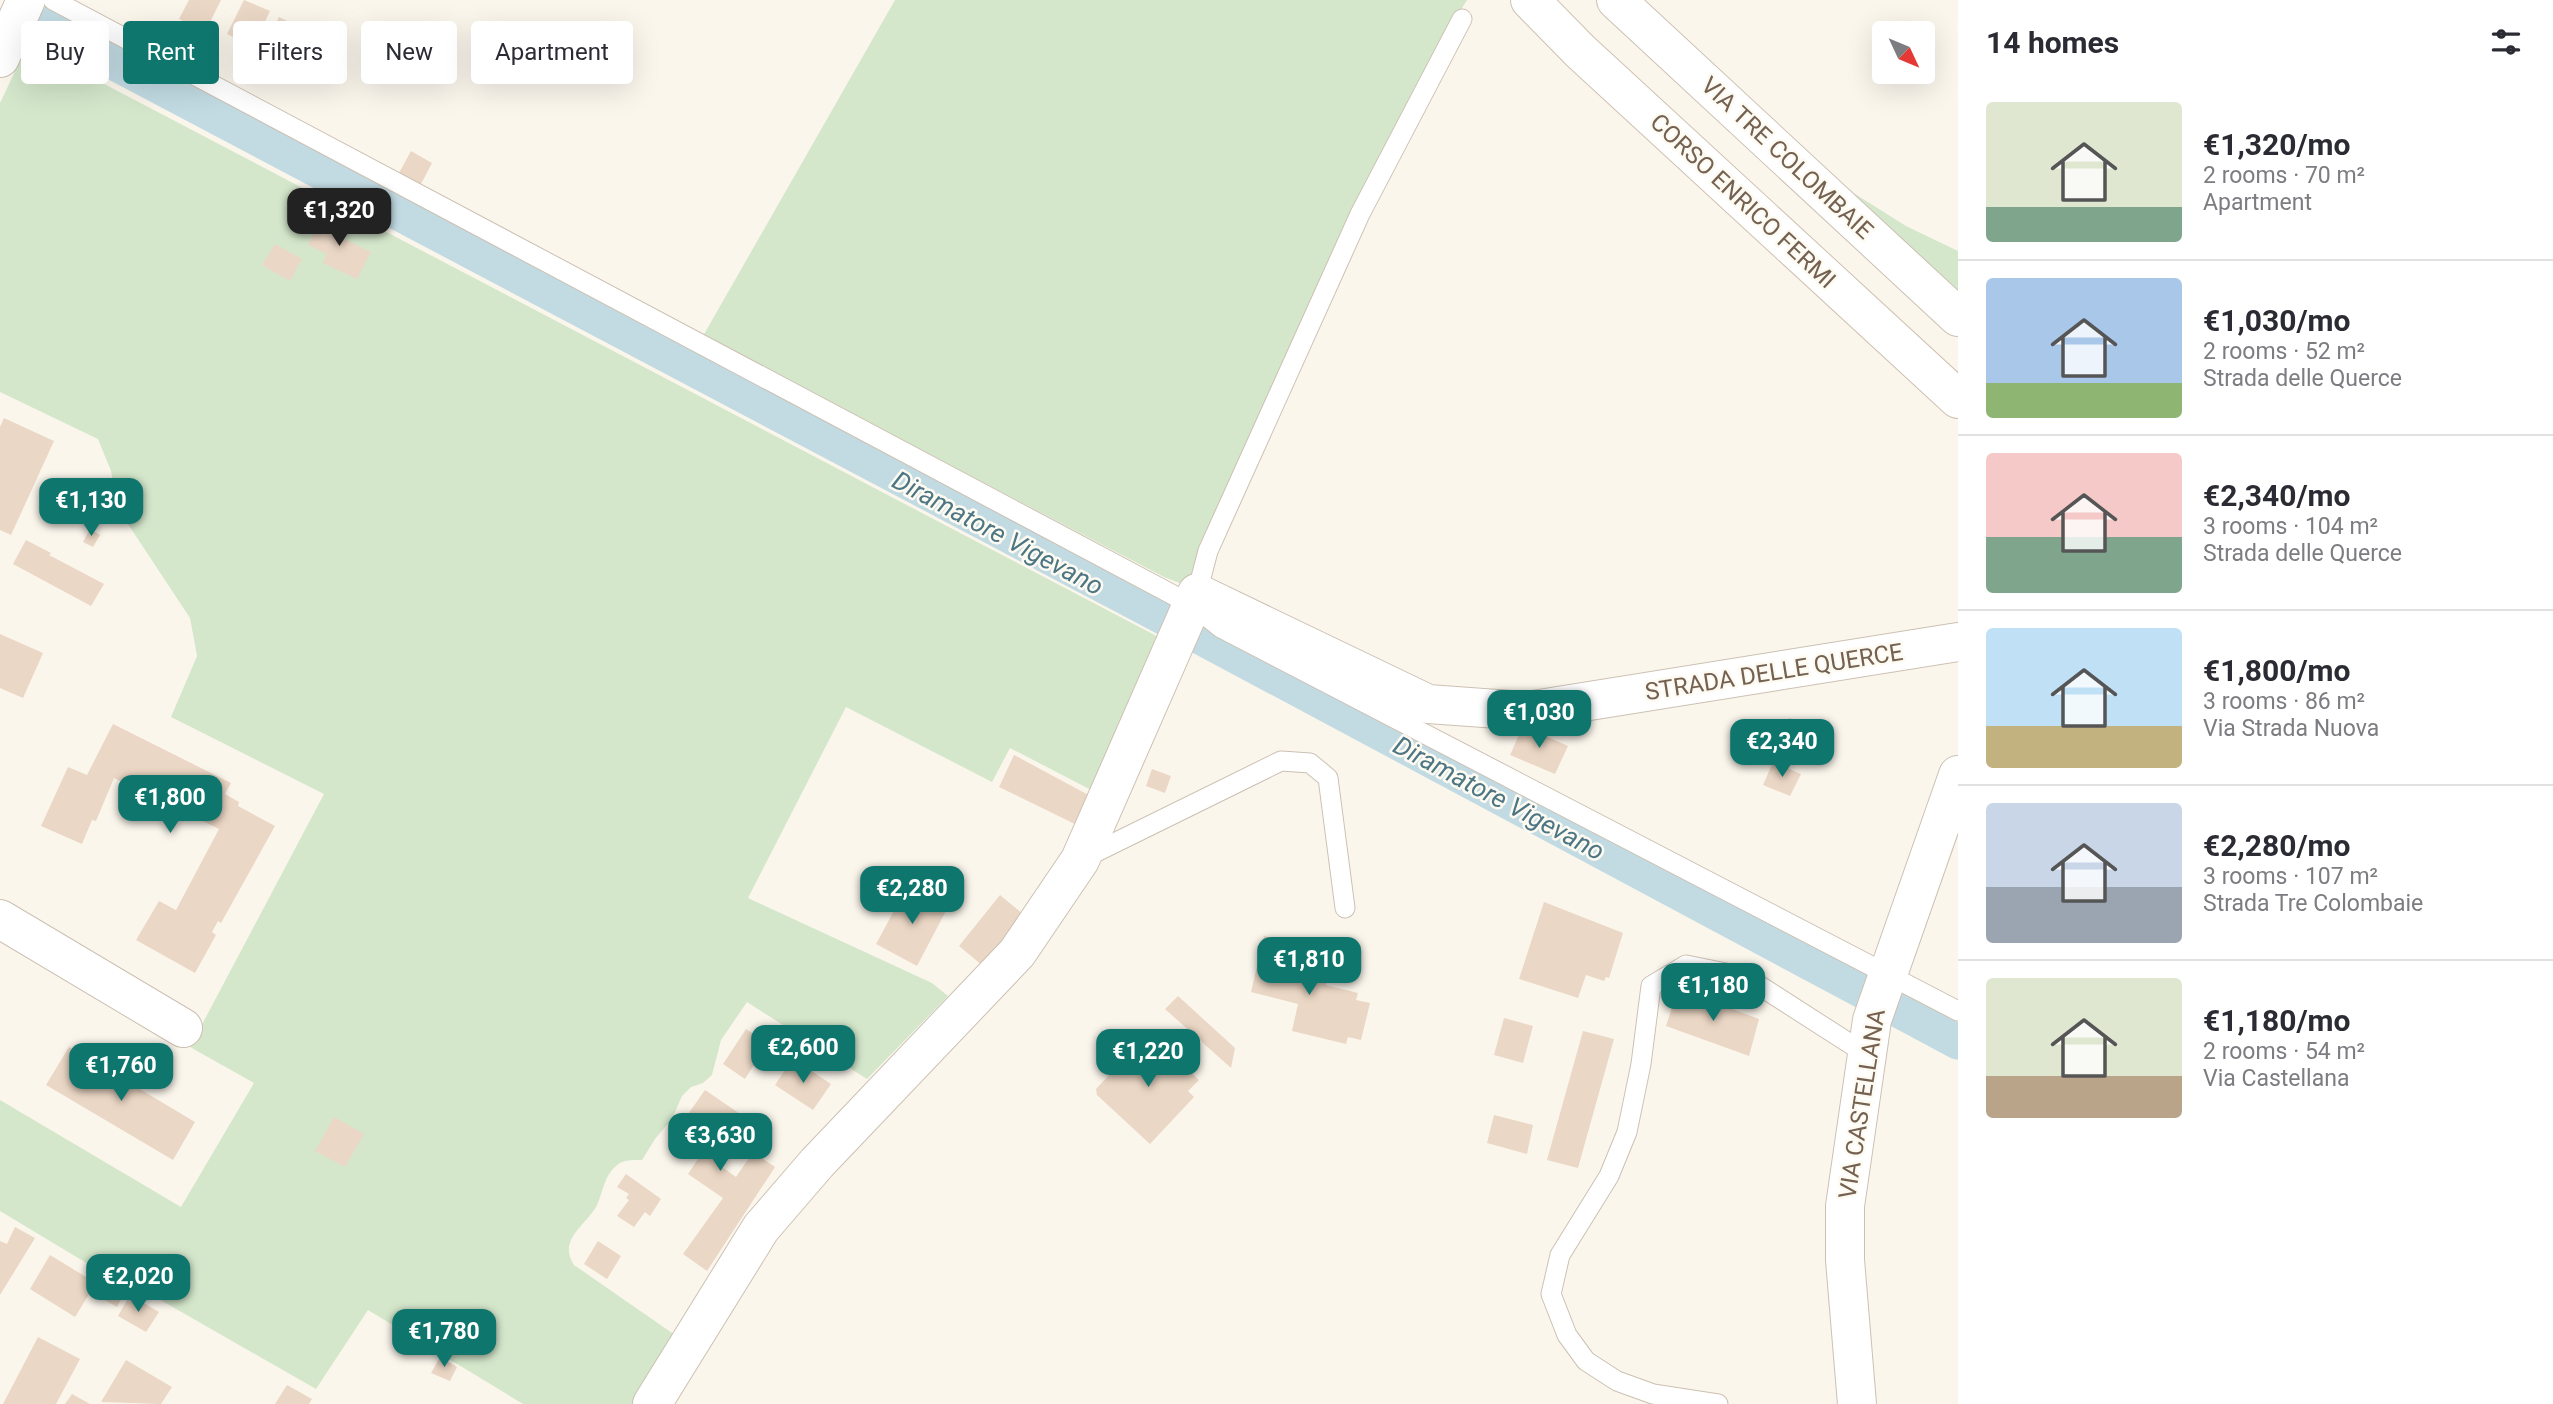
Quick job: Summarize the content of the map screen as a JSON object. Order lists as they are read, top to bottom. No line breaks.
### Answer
{"streets":{"street":["VIA TRE COLOMBAIE","CORSO ENRICO FERMI","STRADA DELLE QUERCE","VIA CASTELLANA"]},"water":["Diramatore Vigevano"],"north":"bottom right","page":{"heading":"14 homes","chip":["Buy","Rent","Filters","New","Apartment"],"list":[{"name":"€1,320/mo","note":"2 rooms · 70 m² · Apartment"},{"name":"€1,030/mo","note":"2 rooms · 52 m² · Strada delle Querce"},{"name":"€2,340/mo","note":"3 rooms · 104 m² · Strada delle Querce"},{"name":"€1,800/mo","note":"3 rooms · 86 m² · Via Strada Nuova"},{"name":"€2,280/mo","note":"3 rooms · 107 m² · Strada Tre Colombaie"},{"name":"€1,180/mo","note":"2 rooms · 54 m² · Via Castellana"}],"price":["€1,320","€1,130","€1,030","€2,340","€1,800","€2,280","€1,810","€1,180","€2,600","€1,220","€1,760","€3,630","€2,020","€1,780"]}}
